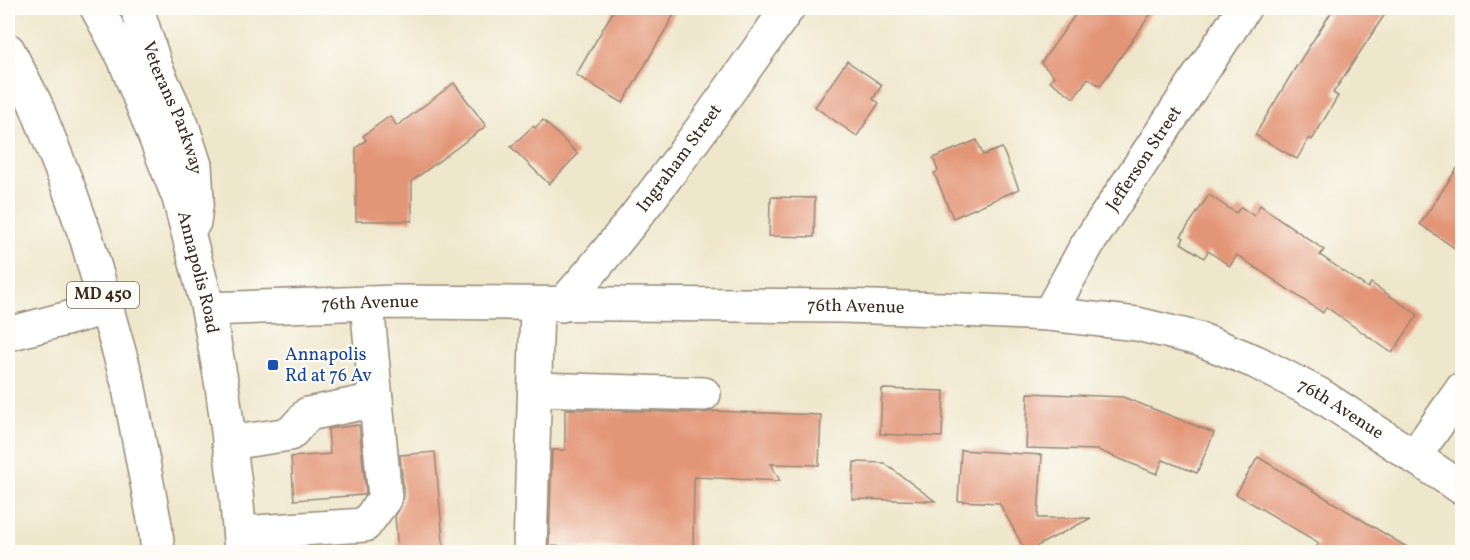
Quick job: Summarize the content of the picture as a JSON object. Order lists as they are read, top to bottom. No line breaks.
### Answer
{"streets":{"street":["Veterans Parkway","Ingraham Street","Jefferson Street","Annapolis Road","MD 450","76th Avenue"]},"crossings":[["Veterans Parkway","Annapolis Road"],["Ingraham Street","76th Avenue"],["Jefferson Street","76th Avenue"],["Annapolis Road","76th Avenue"]],"places":{"transit":["Annapolis Rd at 76 Av"]}}
